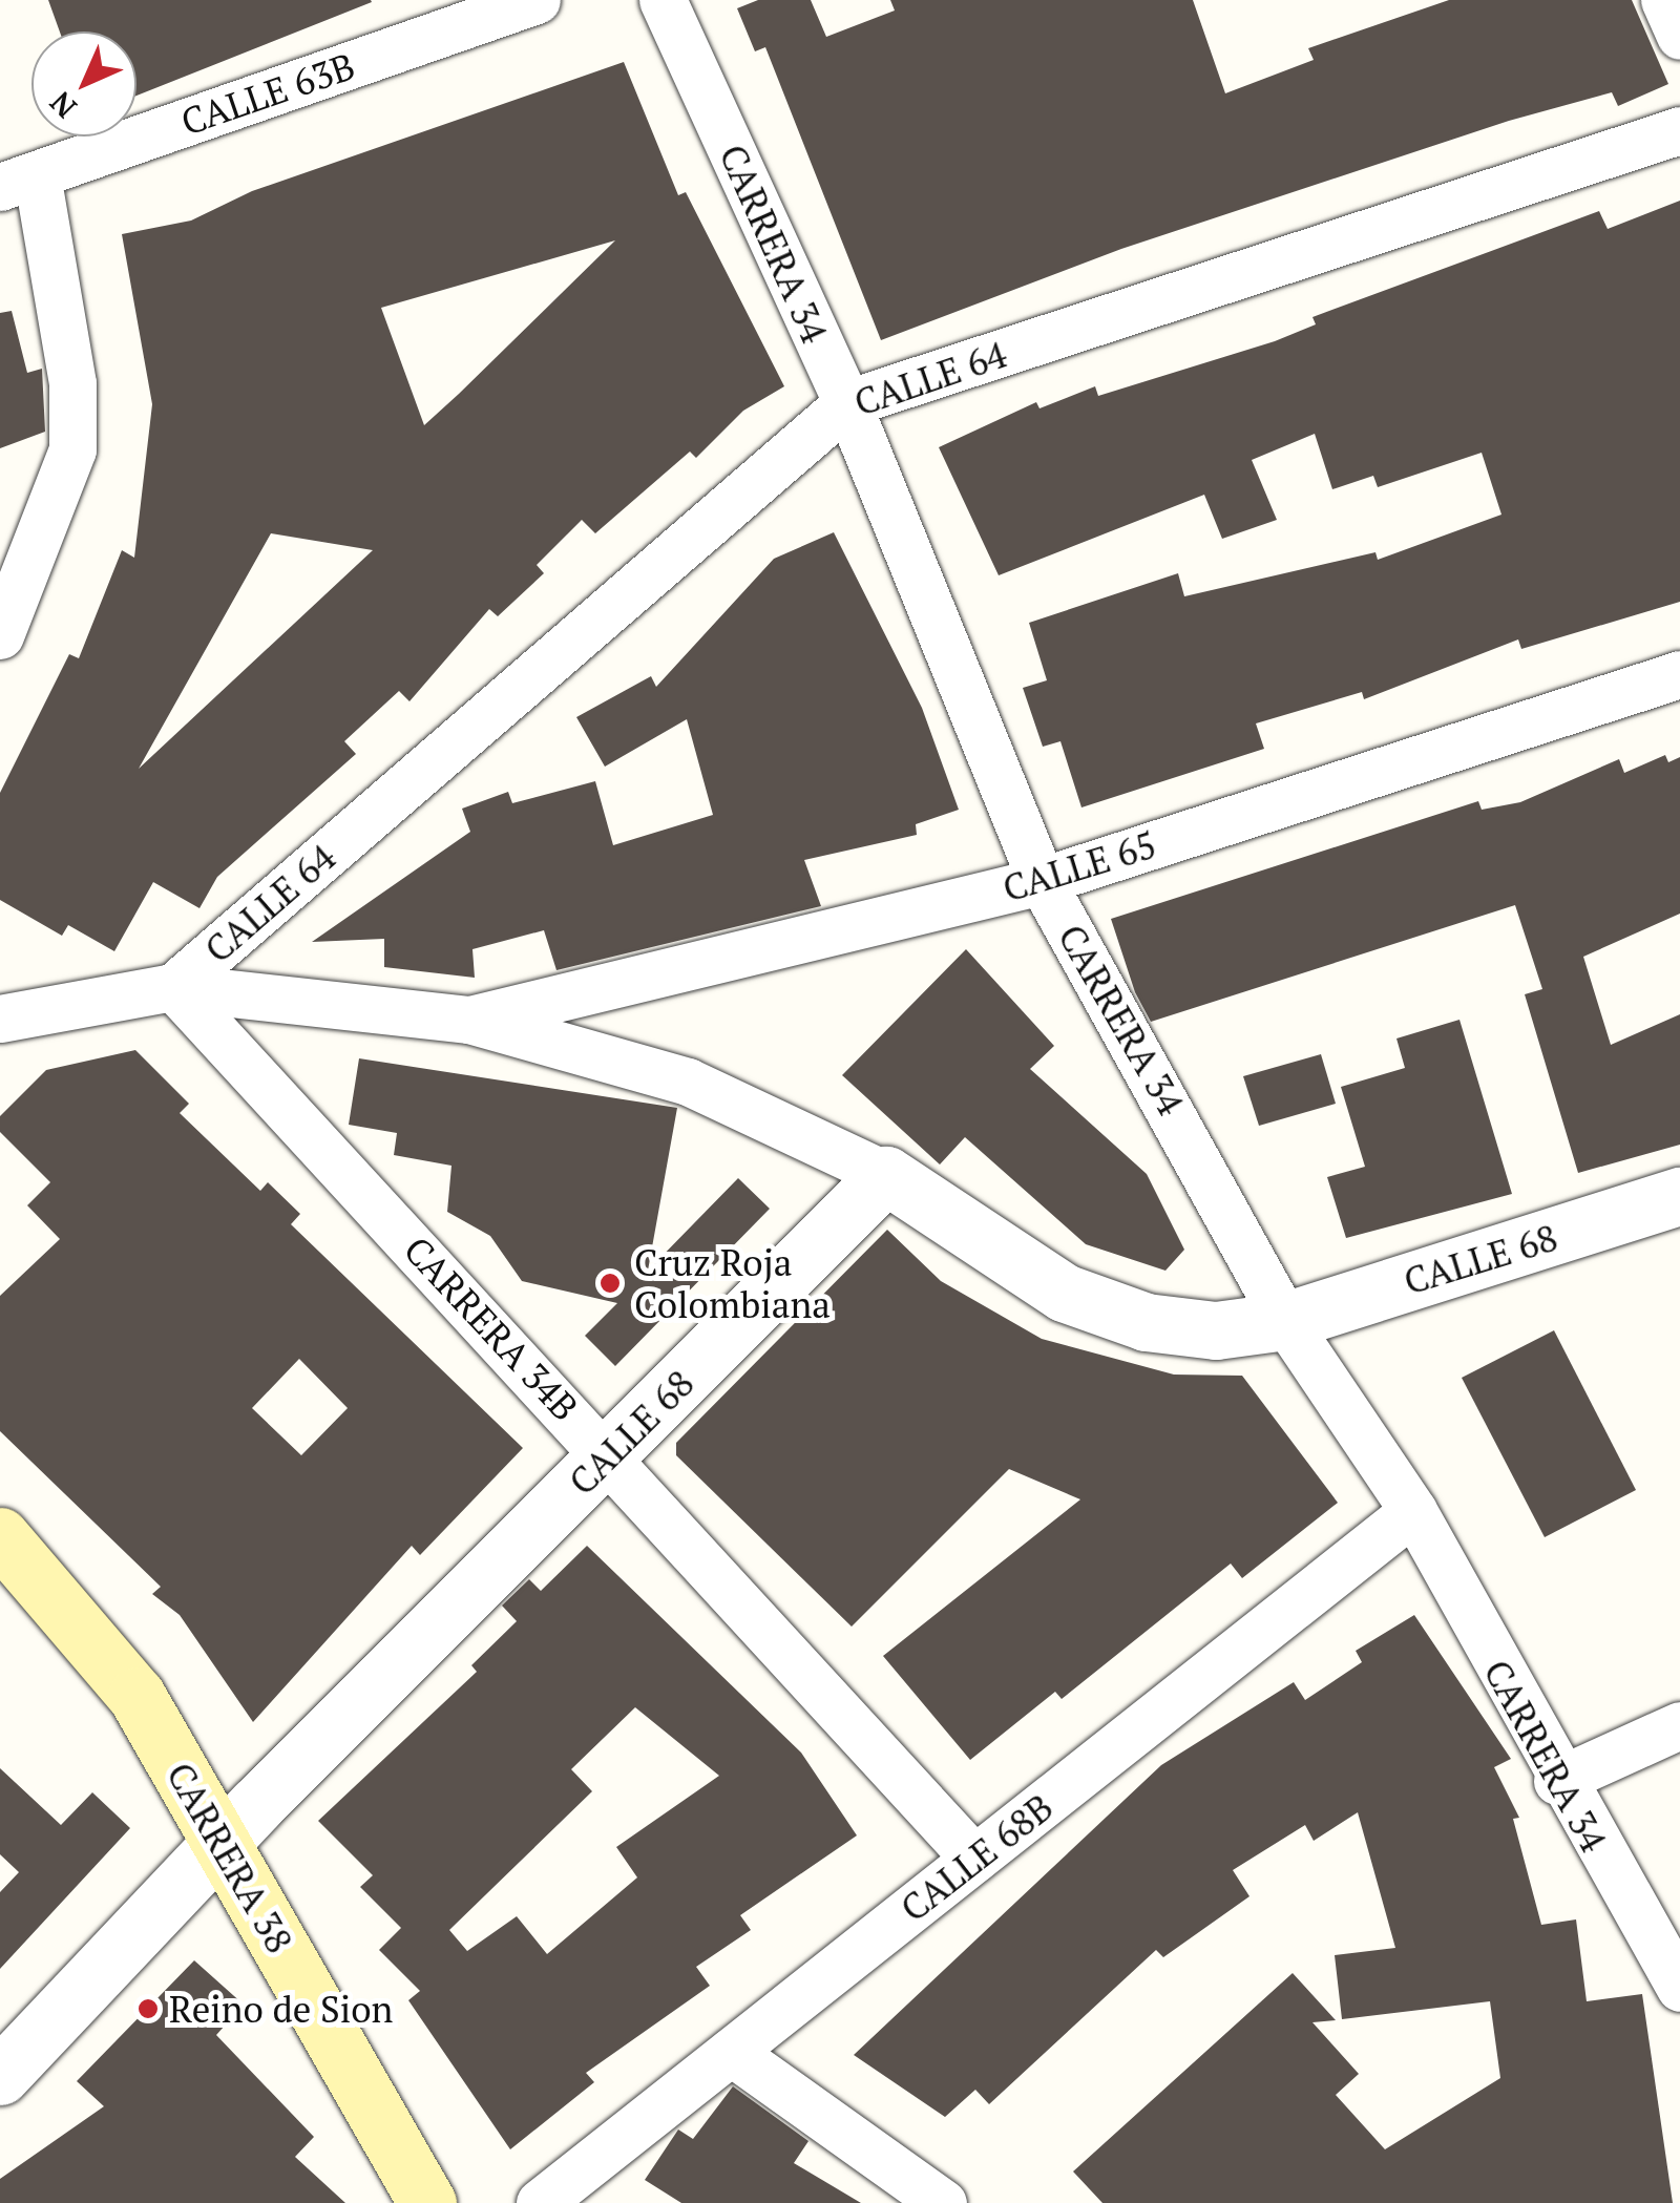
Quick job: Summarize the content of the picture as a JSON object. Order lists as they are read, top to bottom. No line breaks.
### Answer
{"streets":{"main road":["CARRERA 38"],"street":["CALLE 63B","CARRERA 34","CALLE 64","CALLE 65","CALLE 68","CARRERA 34B","CALLE 68B"]},"crossings":[["CARRERA 34","CALLE 64"],["CARRERA 34","CALLE 65"],["CARRERA 34","CALLE 68"],["CARRERA 34","CALLE 68B"],["CALLE 64","CALLE 65"],["CALLE 64","CARRERA 34B"],["CALLE 65","CALLE 68"],["CALLE 65","CARRERA 34B"],["CALLE 68","CARRERA 34B"],["CALLE 68","CARRERA 38"],["CARRERA 34B","CALLE 68B"]],"places":["Cruz Roja Colombiana","Reino de Sion"],"north":"bottom left"}
